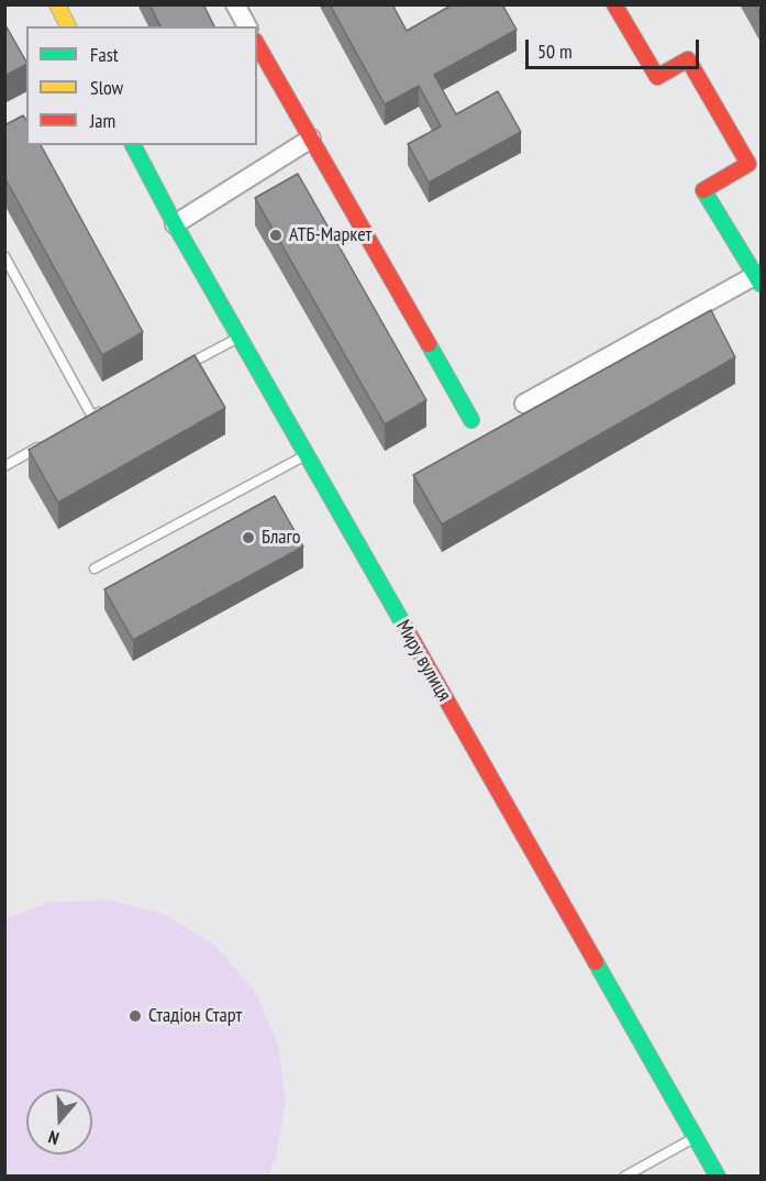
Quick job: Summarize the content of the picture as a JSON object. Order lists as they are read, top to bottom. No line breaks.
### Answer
{"streets":{"street":["Миру вулиця"]},"places":["АТБ-Маркет","Благо","Стадіон Старт"],"legend":["Fast","Slow","Jam"],"scale_bar":"50 m","north":"bottom"}
